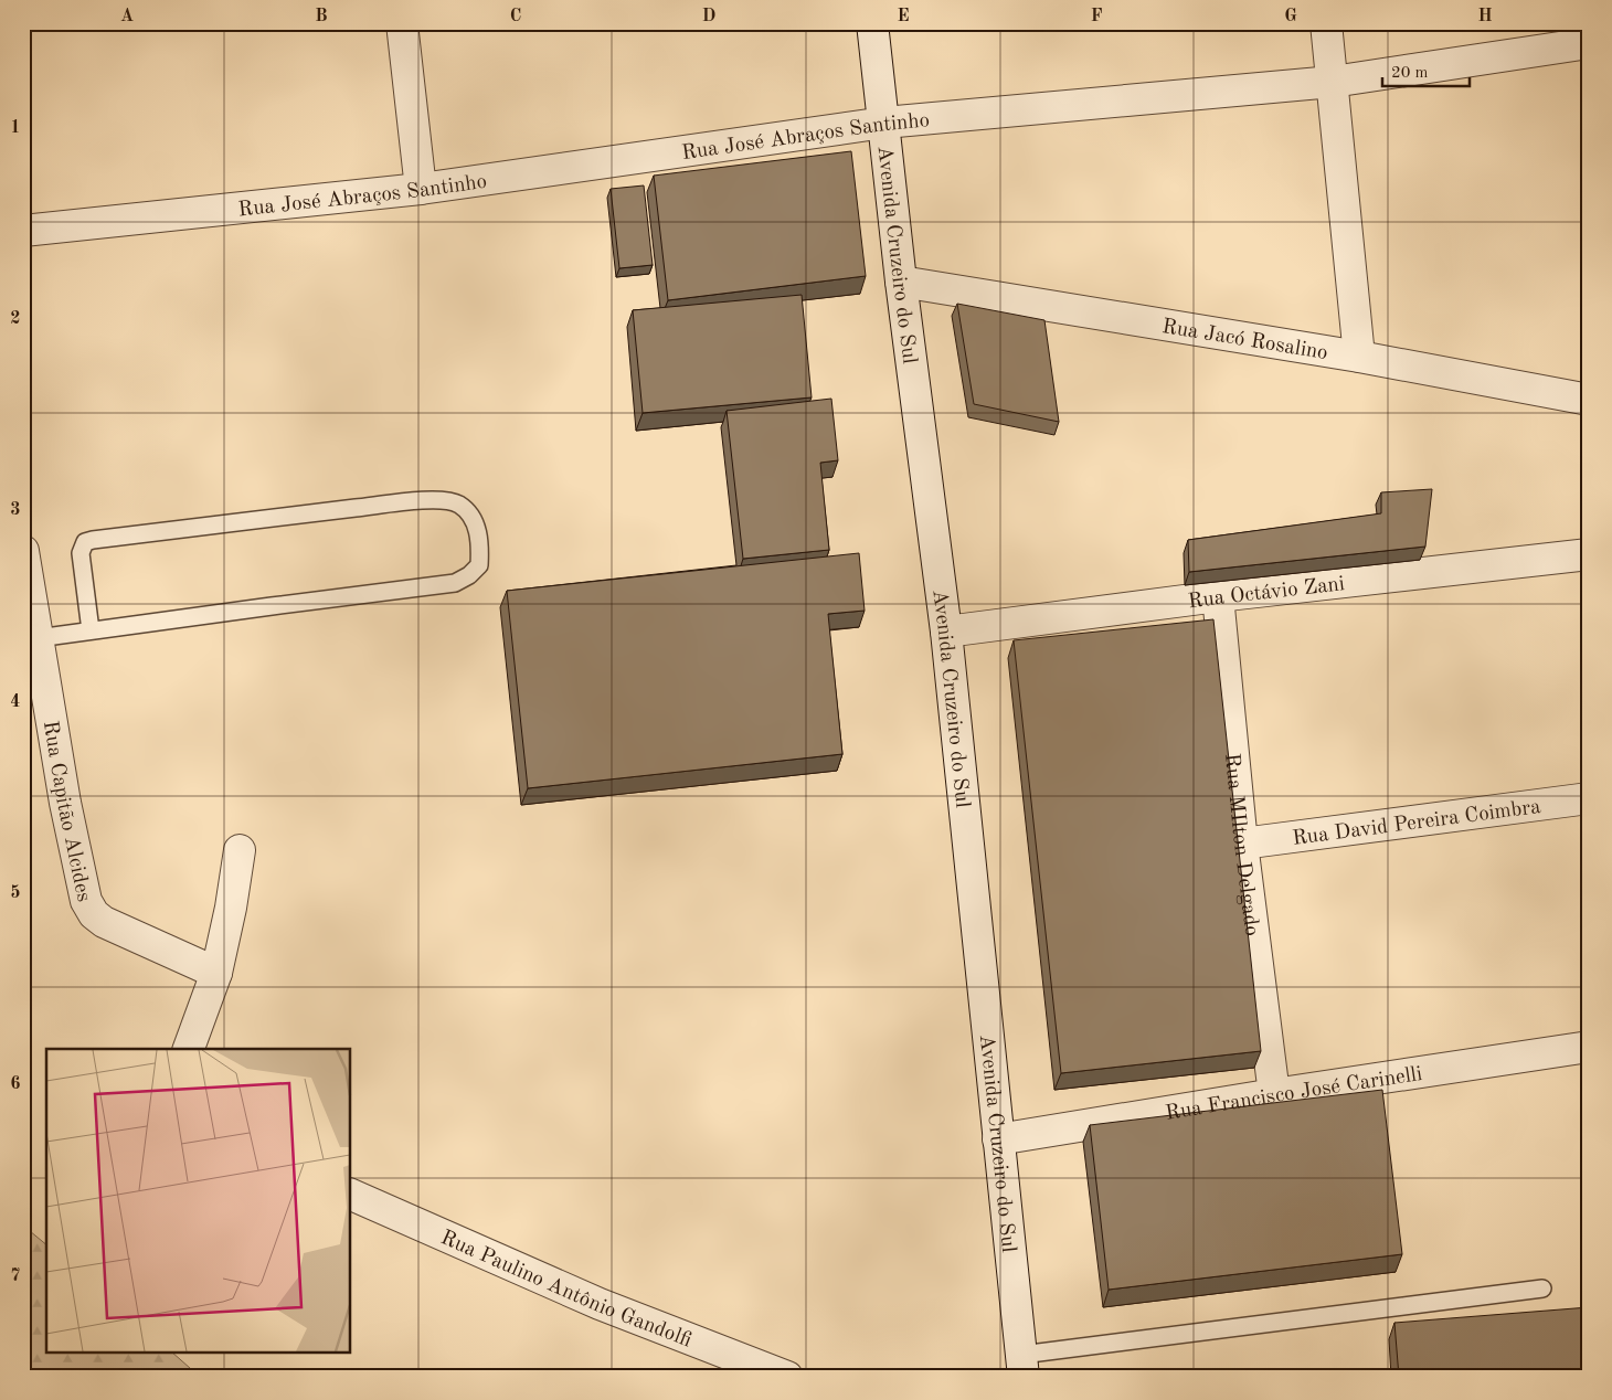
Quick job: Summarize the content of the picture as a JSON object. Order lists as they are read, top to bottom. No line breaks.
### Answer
{"streets":{"street":["Rua José Abraços Santinho","Avenida Cruzeiro do Sul","Rua Jacó Rosalino","Rua Octávio Zani","Rua Capitão Alcides","Rua David Pereira Coimbra","Rua MIlton Delgado","Rua Francisco José Carinelli","Rua Paulino Antônio Gandolfi"]},"crossings":[["Rua José Abraços Santinho","Avenida Cruzeiro do Sul"],["Avenida Cruzeiro do Sul","Rua Jacó Rosalino"],["Avenida Cruzeiro do Sul","Rua Octávio Zani"],["Avenida Cruzeiro do Sul","Rua Francisco José Carinelli"],["Rua Octávio Zani","Rua MIlton Delgado"],["Rua David Pereira Coimbra","Rua MIlton Delgado"],["Rua MIlton Delgado","Rua Francisco José Carinelli"]],"scale_bar":"20 m","grid":{"columns":["A","B","C","D","E","F","G","H"],"rows":["1","2","3","4","5","6","7"]}}
